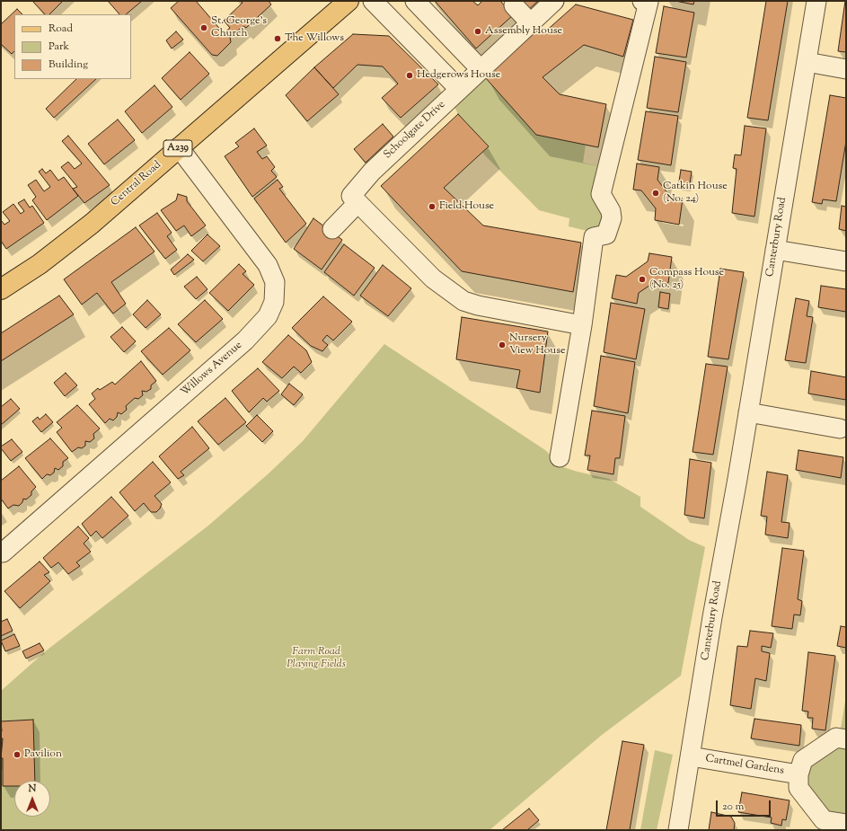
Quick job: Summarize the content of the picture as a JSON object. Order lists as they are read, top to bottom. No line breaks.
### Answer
{"streets":{"main road":["A239","Central Road"],"street":["Schoolgate Drive","Canterbury Road","Willows Avenue","Cartmel Gardens"]},"crossings":[["Central Road","Willows Avenue"],["Canterbury Road","Cartmel Gardens"]],"parks":["Farm Road Playing Fields"],"places":["St. George's Church","Assembly House","The Willows","Hedgerows House","Catkin House (No. 24)","Field House","Compass House (No. 25)","Nursery View House","Pavilion"],"legend":["Road","Park","Building"],"scale_bar":"20 m","north":"top"}
